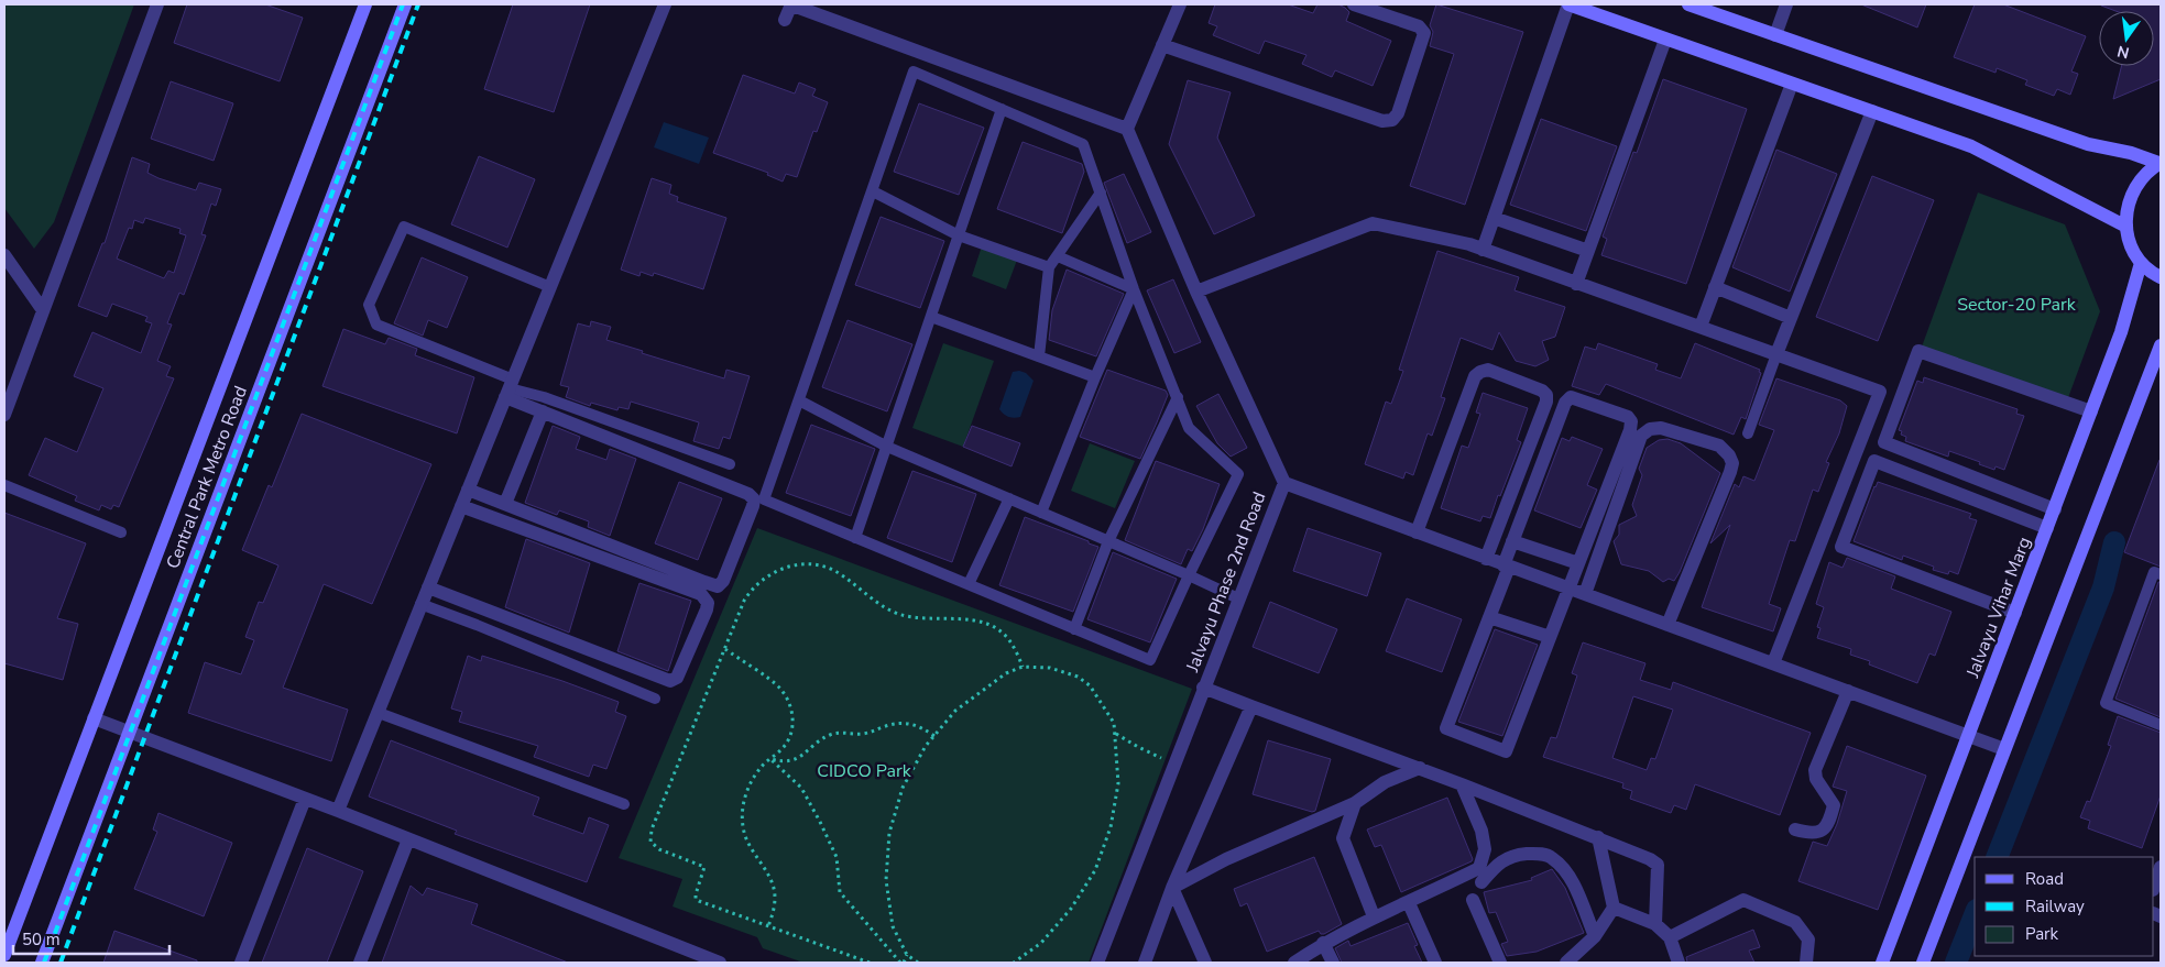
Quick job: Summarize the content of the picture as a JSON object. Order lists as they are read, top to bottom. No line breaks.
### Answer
{"streets":{"main road":["Central Park Metro Road","Jalvayu Vihar Marg"],"street":["Jalvayu Phase 2nd Road"]},"parks":["Sector-20 Park","CIDCO Park"],"legend":["Road","Railway","Park"],"scale_bar":"50 m","north":"bottom"}
